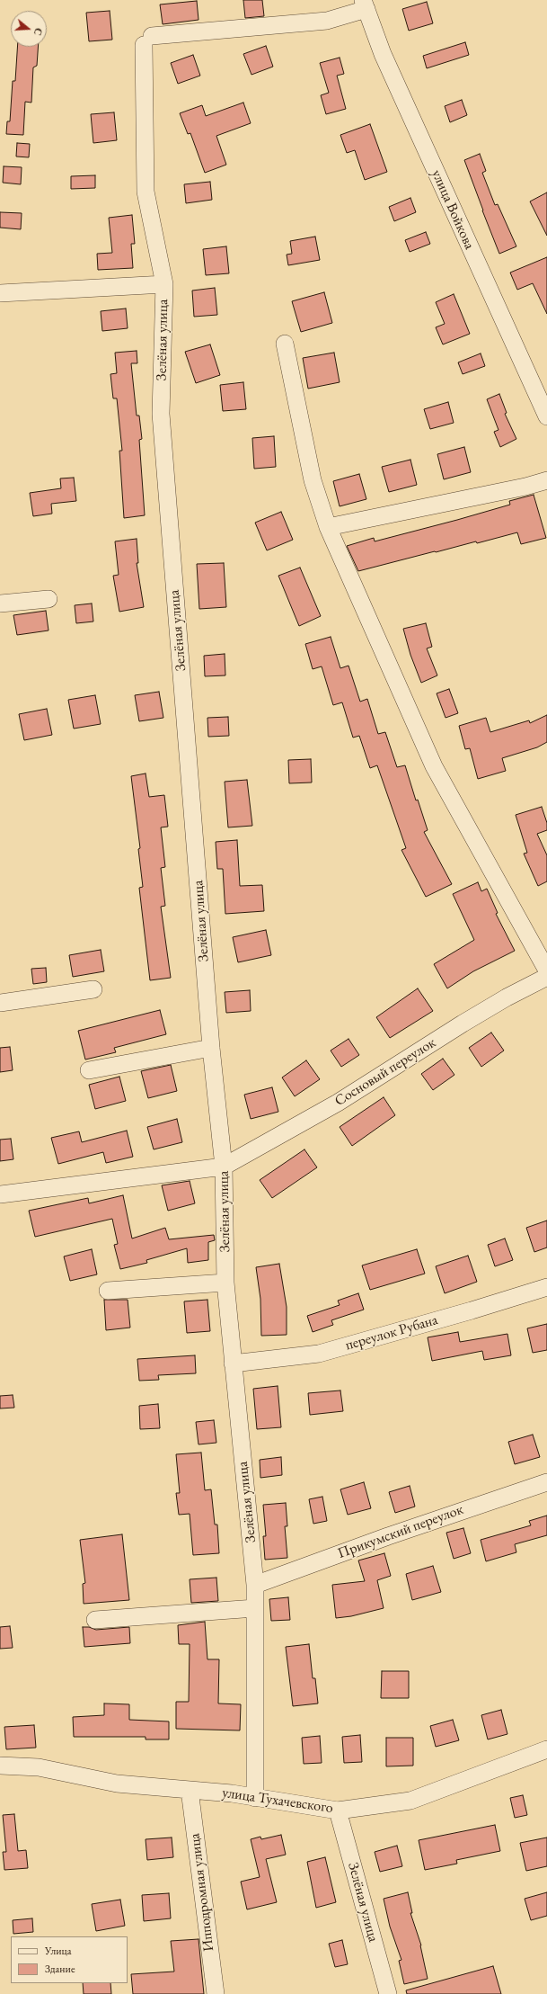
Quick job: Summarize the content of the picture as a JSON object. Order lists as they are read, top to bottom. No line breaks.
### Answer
{"streets":{"street":["улица Войкова","Зелёная улица","Сосновый переулок","переулок Рубана","Прикумский переулок","улица Тухачевского","Ипподромная улица"]},"crossings":[["улица Войкова","Зелёная улица"],["Зелёная улица","Сосновый переулок"],["Зелёная улица","переулок Рубана"],["Зелёная улица","Прикумский переулок"],["Зелёная улица","улица Тухачевского"],["улица Тухачевского","Ипподромная улица"]],"legend":["Улица","Здание"],"north":"right"}
